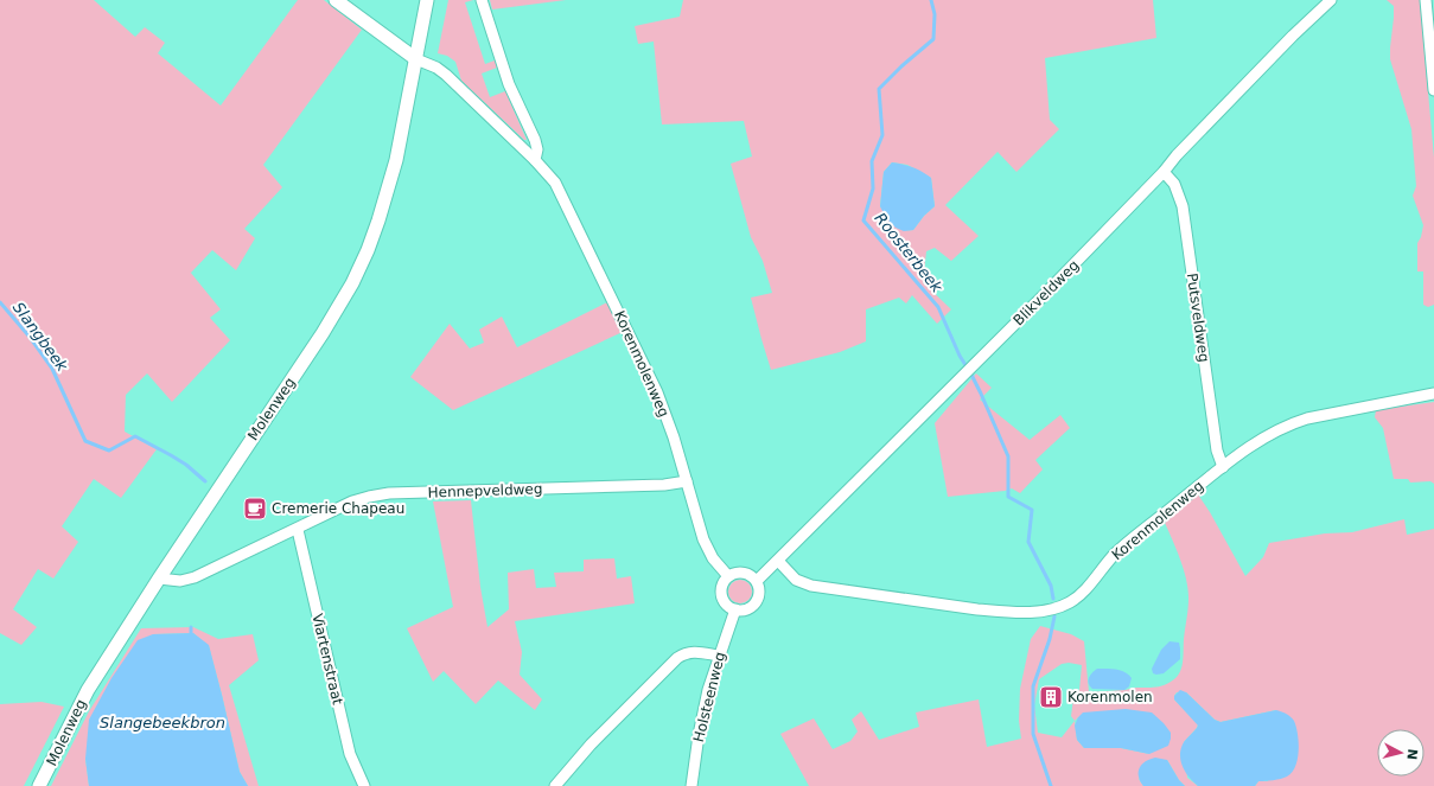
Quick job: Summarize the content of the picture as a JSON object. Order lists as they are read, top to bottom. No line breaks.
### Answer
{"streets":{"street":["Blikveldweg","Putsveldweg","Korenmolenweg","Molenweg","Hennepveldweg","Viartenstraat","Holsteenweg"]},"crossings":[["Blikveldweg","Putsveldweg"],["Blikveldweg","Korenmolenweg"],["Blikveldweg","Holsteenweg"],["Putsveldweg","Korenmolenweg"],["Korenmolenweg","Molenweg"],["Korenmolenweg","Hennepveldweg"],["Korenmolenweg","Holsteenweg"],["Molenweg","Hennepveldweg"],["Hennepveldweg","Viartenstraat"]],"water":["Roosterbeek","Slangbeek","Slangebeekbron"],"places":{"cafe":["Cremerie Chapeau"],"building":["Korenmolen"]},"north":"right"}
